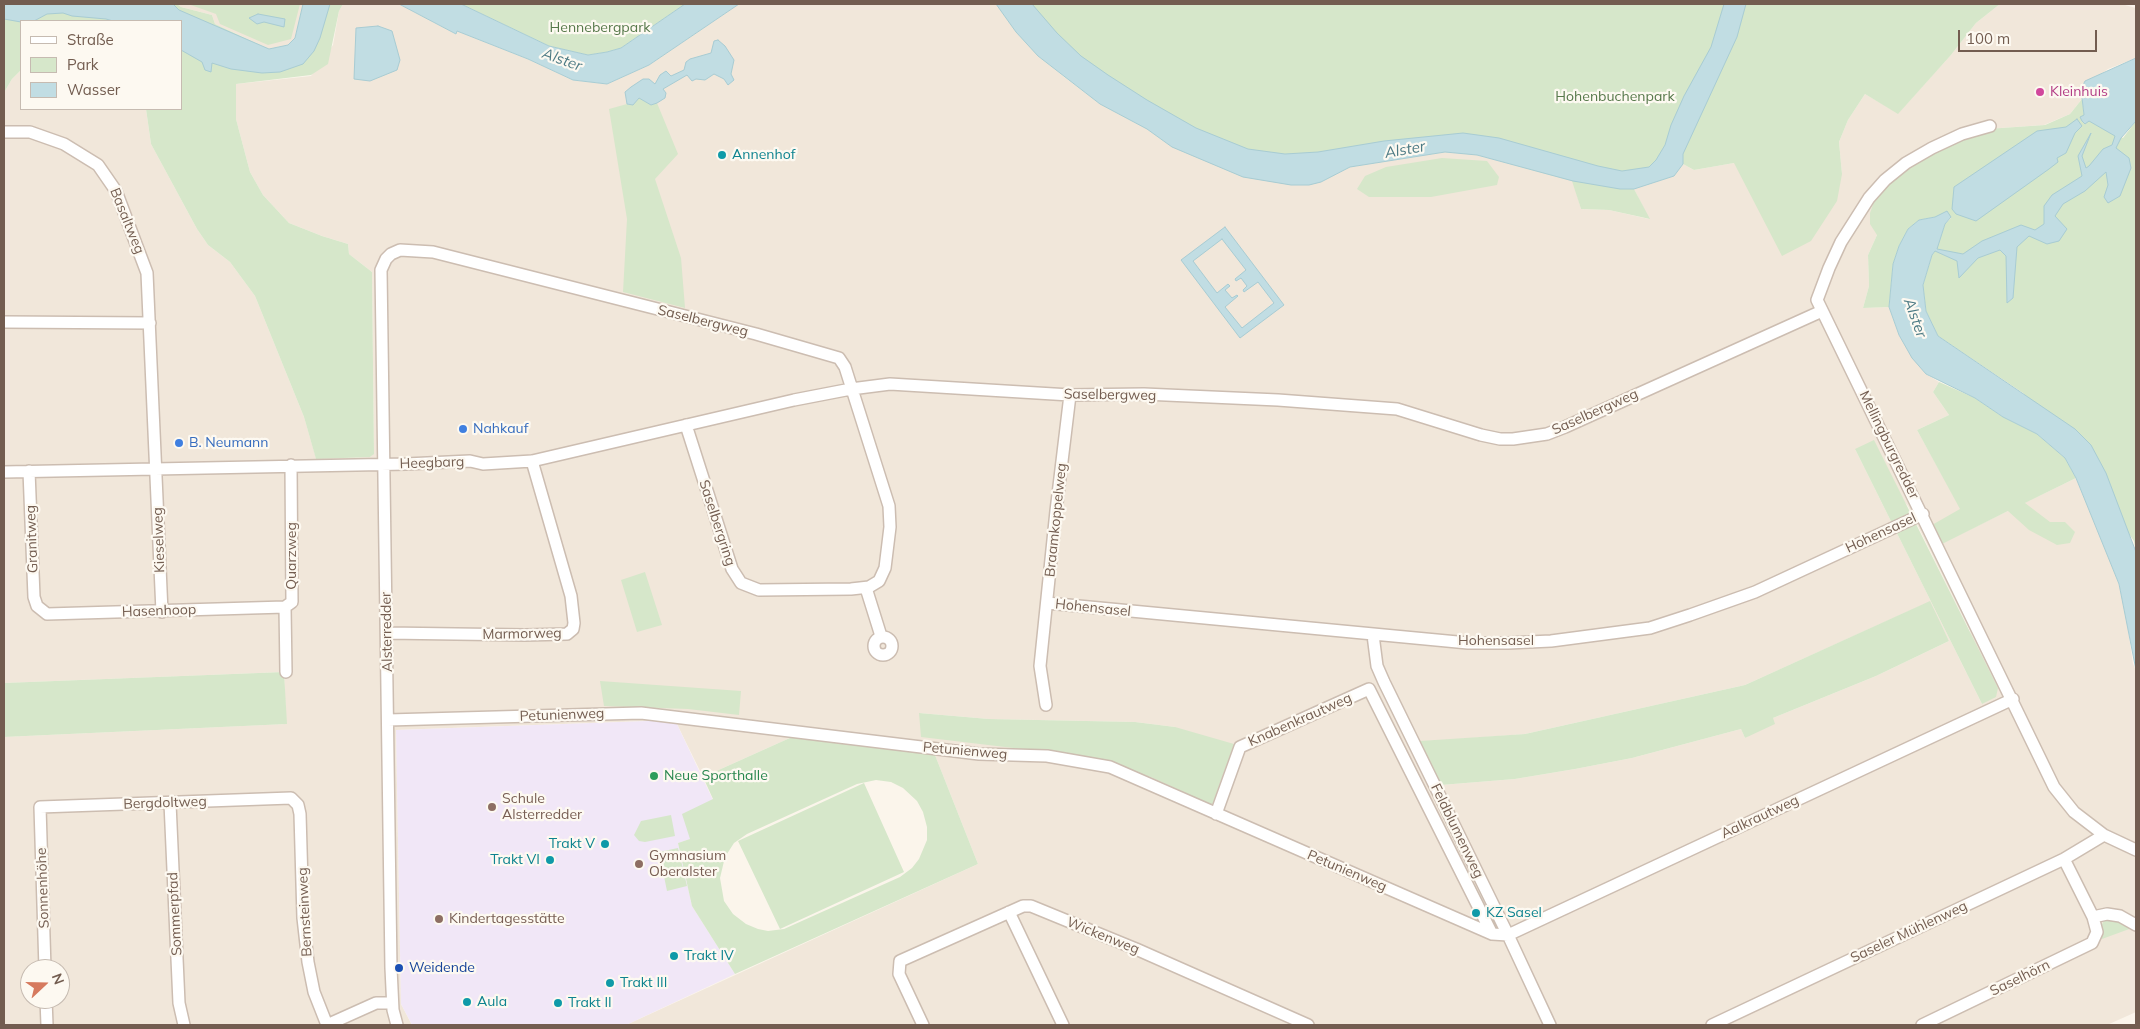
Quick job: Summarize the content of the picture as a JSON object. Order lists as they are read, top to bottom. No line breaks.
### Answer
{"streets":{"street":["Basaltweg","Saselbergweg","Mellingburgredder","Heegbarg","Braamkoppelweg","Saselbergring","Hohensasel","Granitweg","Kieselweg","Quarzweg","Hasenhoop","Alsterredder","Marmorweg","Petunienweg","Knabenkrautweg","Bergdoltweg","Aalkrautweg","Feldblumenweg","Sonnenhöhe","Bernsteinweg","Sommerpfad","Saseler Mühlenweg","Wickenweg","Saselhörn"]},"crossings":[["Basaltweg","Heegbarg"],["Basaltweg","Kieselweg"],["Saselbergweg","Mellingburgredder"],["Saselbergweg","Heegbarg"],["Saselbergweg","Braamkoppelweg"],["Saselbergweg","Alsterredder"],["Mellingburgredder","Hohensasel"],["Mellingburgredder","Aalkrautweg"],["Mellingburgredder","Saseler Mühlenweg"],["Heegbarg","Saselbergring"],["Heegbarg","Granitweg"],["Heegbarg","Kieselweg"],["Heegbarg","Quarzweg"],["Heegbarg","Alsterredder"],["Heegbarg","Marmorweg"],["Braamkoppelweg","Hohensasel"],["Hohensasel","Feldblumenweg"],["Granitweg","Hasenhoop"],["Kieselweg","Hasenhoop"],["Quarzweg","Hasenhoop"],["Alsterredder","Marmorweg"],["Alsterredder","Petunienweg"],["Petunienweg","Knabenkrautweg"],["Petunienweg","Aalkrautweg"],["Petunienweg","Feldblumenweg"],["Knabenkrautweg","Feldblumenweg"],["Bergdoltweg","Sonnenhöhe"],["Bergdoltweg","Bernsteinweg"],["Bergdoltweg","Sommerpfad"],["Aalkrautweg","Feldblumenweg"],["Saseler Mühlenweg","Saselhörn"]],"water":["Alster"],"parks":["Hennebergpark","Hohenbuchenpark"],"places":["Kleinhuis","Annenhof","Nahkauf","B. Neumann","Neue Sporthalle","Schule Alsterredder","Trakt V","Trakt VI","Gymnasium Oberalster","KZ Sasel","Kindertagesstätte","Trakt IV","Weidende","Trakt III","Aula","Trakt II"],"legend":["Straße","Park","Wasser"],"scale_bar":"100 m","north":"right"}
